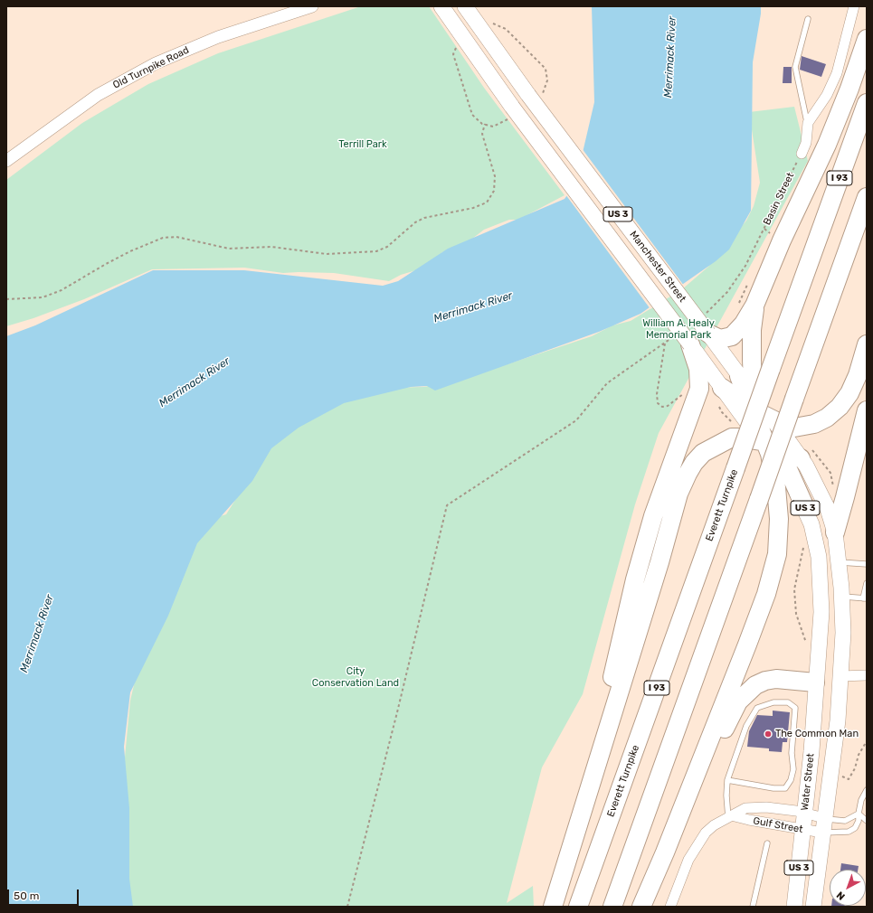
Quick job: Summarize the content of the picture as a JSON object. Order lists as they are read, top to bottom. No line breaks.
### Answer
{"streets":{"highway":["I 93","Everett Turnpike"],"main road":["US 3","Manchester Street","Water Street"],"street":["Old Turnpike Road","Gulf Street"],"path":["Basin Street"]},"crossings":[["US 3","Water Street"],["Water Street","Gulf Street"]],"water":["Merrimack River"],"parks":["Terrill Park","William A. Healy Memorial Park","City Conservation Land"],"places":["The Common Man"],"scale_bar":"50 m","north":"bottom left"}
